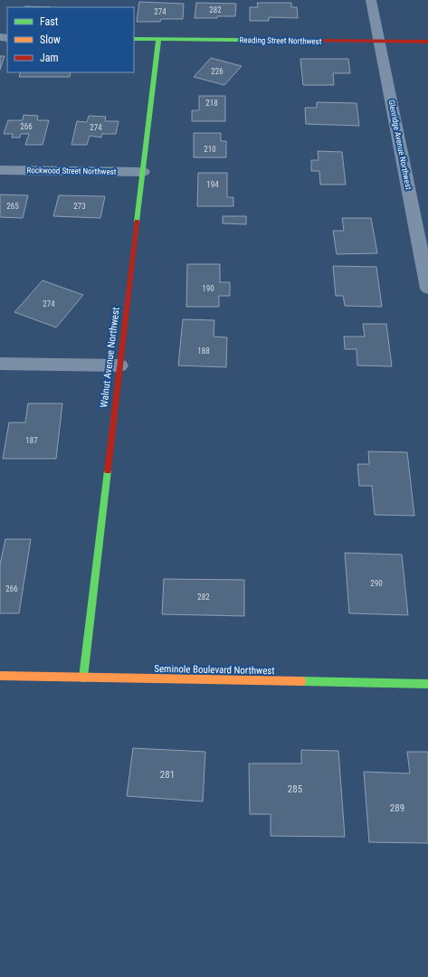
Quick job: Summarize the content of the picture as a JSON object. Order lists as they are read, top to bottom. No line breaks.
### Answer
{"streets":{"street":["Reading Street Northwest","Glenridge Avenue Northwest","Rockwood Street Northwest","Walnut Avenue Northwest","Seminole Boulevard Northwest"]},"crossings":[["Reading Street Northwest","Glenridge Avenue Northwest"],["Reading Street Northwest","Walnut Avenue Northwest"],["Rockwood Street Northwest","Walnut Avenue Northwest"],["Walnut Avenue Northwest","Seminole Boulevard Northwest"]],"house_numbers":["282","274","226","218","266","274","210","194","265","273","190","274","188","187","290","266","282","281","285","289"],"legend":["Fast","Slow","Jam"]}
